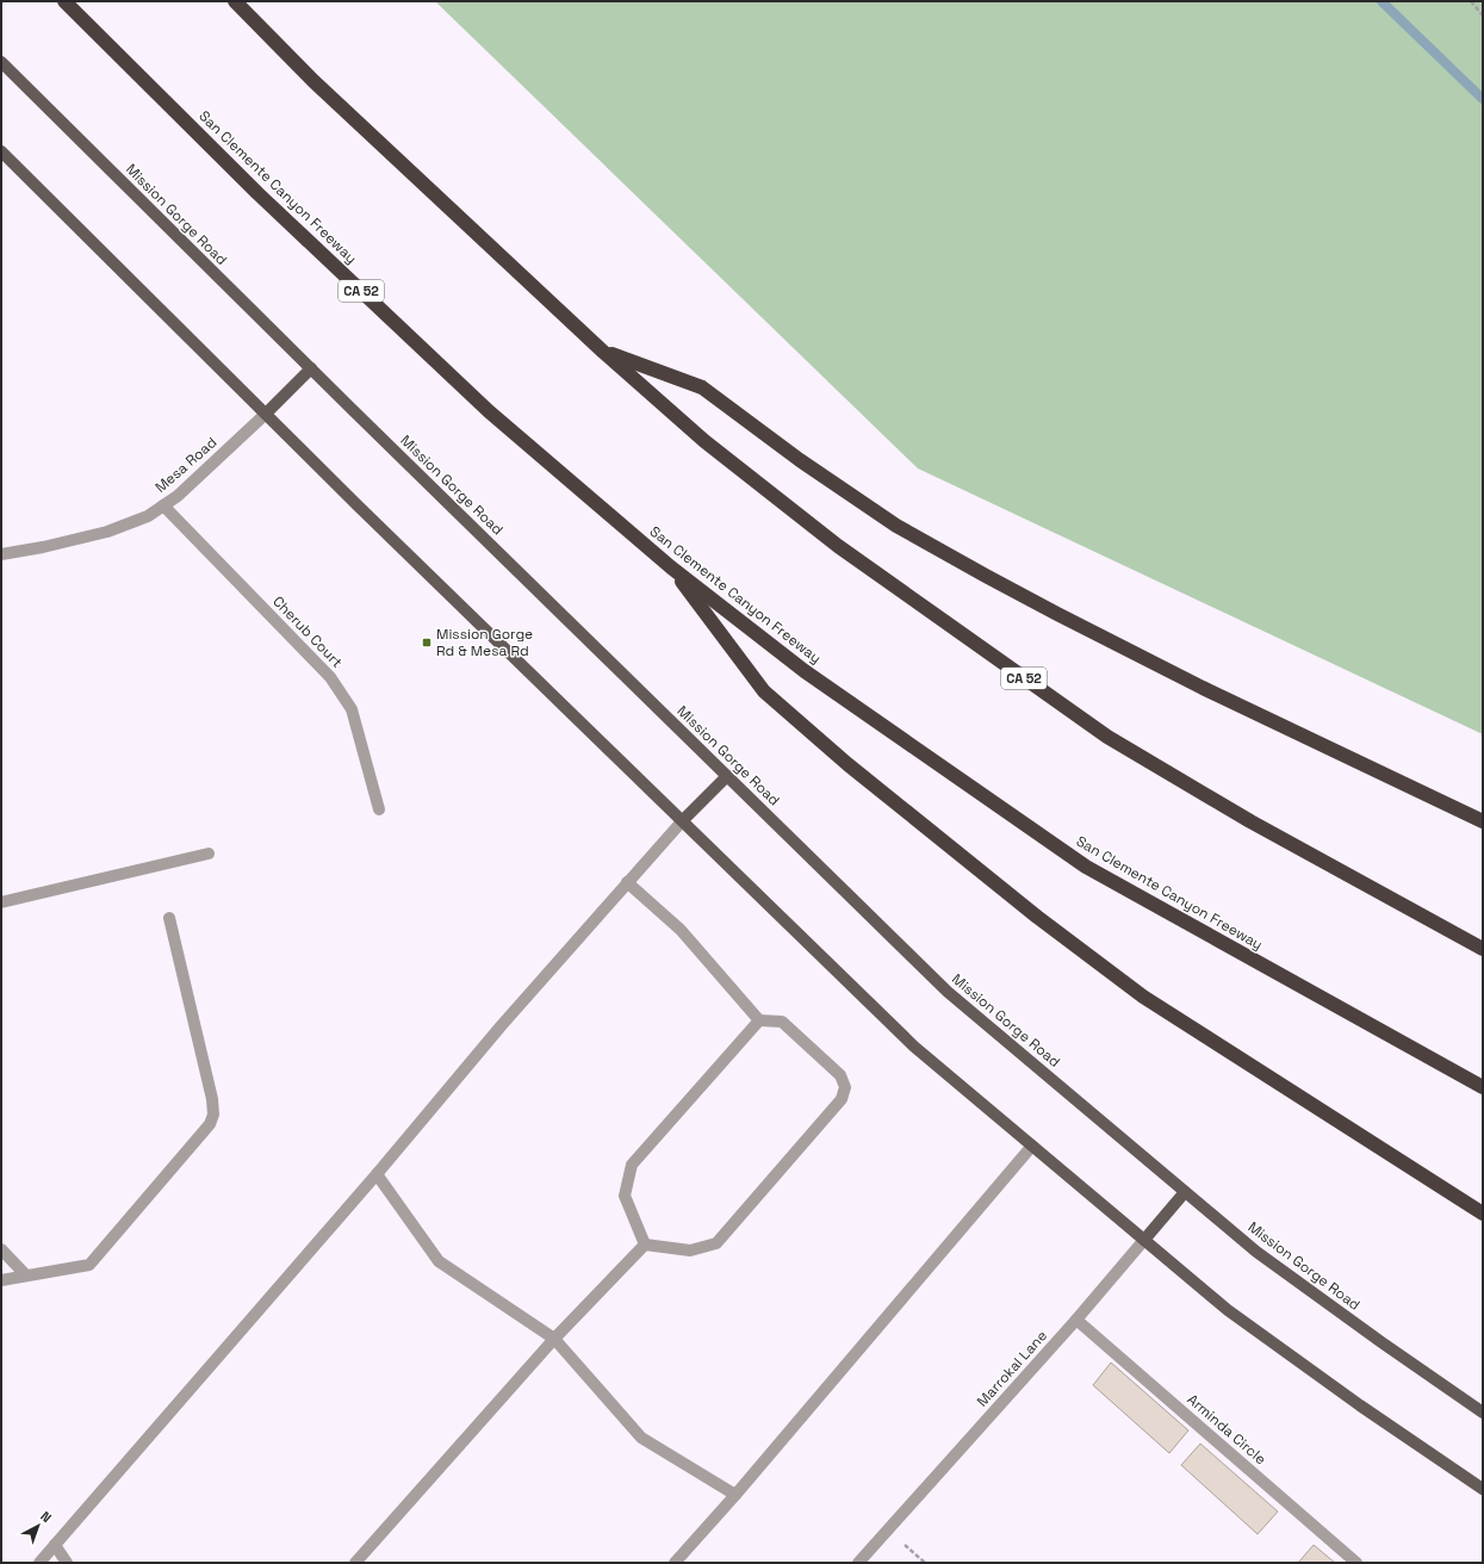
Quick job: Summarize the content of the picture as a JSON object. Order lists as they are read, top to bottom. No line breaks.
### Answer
{"streets":{"highway":["San Clemente Canyon Freeway","CA 52"],"main road":["Mission Gorge Road","Mesa Road","Marrokal Lane"],"street":["Cherub Court","Arminda Circle"]},"crossings":[["Mission Gorge Road","Mesa Road"],["Mission Gorge Road","Marrokal Lane"],["Mesa Road","Cherub Court"],["Marrokal Lane","Arminda Circle"]],"places":{"transit":["Mission Gorge Rd & Mesa Rd"]},"north":"top right"}
